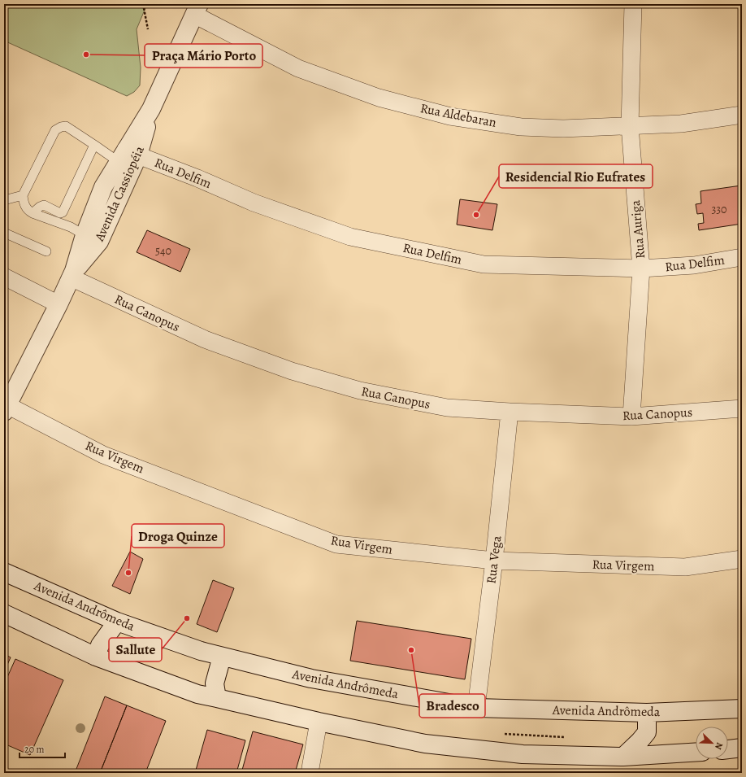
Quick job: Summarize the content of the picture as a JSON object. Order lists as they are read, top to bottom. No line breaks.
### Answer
{"streets":{"main road":["Avenida Cassiopéia","Avenida Andrômeda"],"street":["Rua Aldebaran","Rua Delfim","Rua Auriga","Rua Canopus","Rua Virgem","Rua Vega"]},"crossings":[["Rua Aldebaran","Avenida Cassiopéia"],["Rua Aldebaran","Rua Auriga"],["Rua Delfim","Avenida Cassiopéia"],["Rua Delfim","Rua Auriga"],["Avenida Cassiopéia","Rua Canopus"],["Avenida Cassiopéia","Rua Virgem"],["Rua Auriga","Rua Canopus"],["Rua Canopus","Rua Vega"],["Rua Virgem","Rua Vega"],["Rua Vega","Avenida Andrômeda"]],"places":["Praça Mário Porto","Residencial Rio Eufrates","Droga Quinze","Sallute","Bradesco"],"house_numbers":["330","540"],"scale_bar":"20 m","north":"bottom right"}
